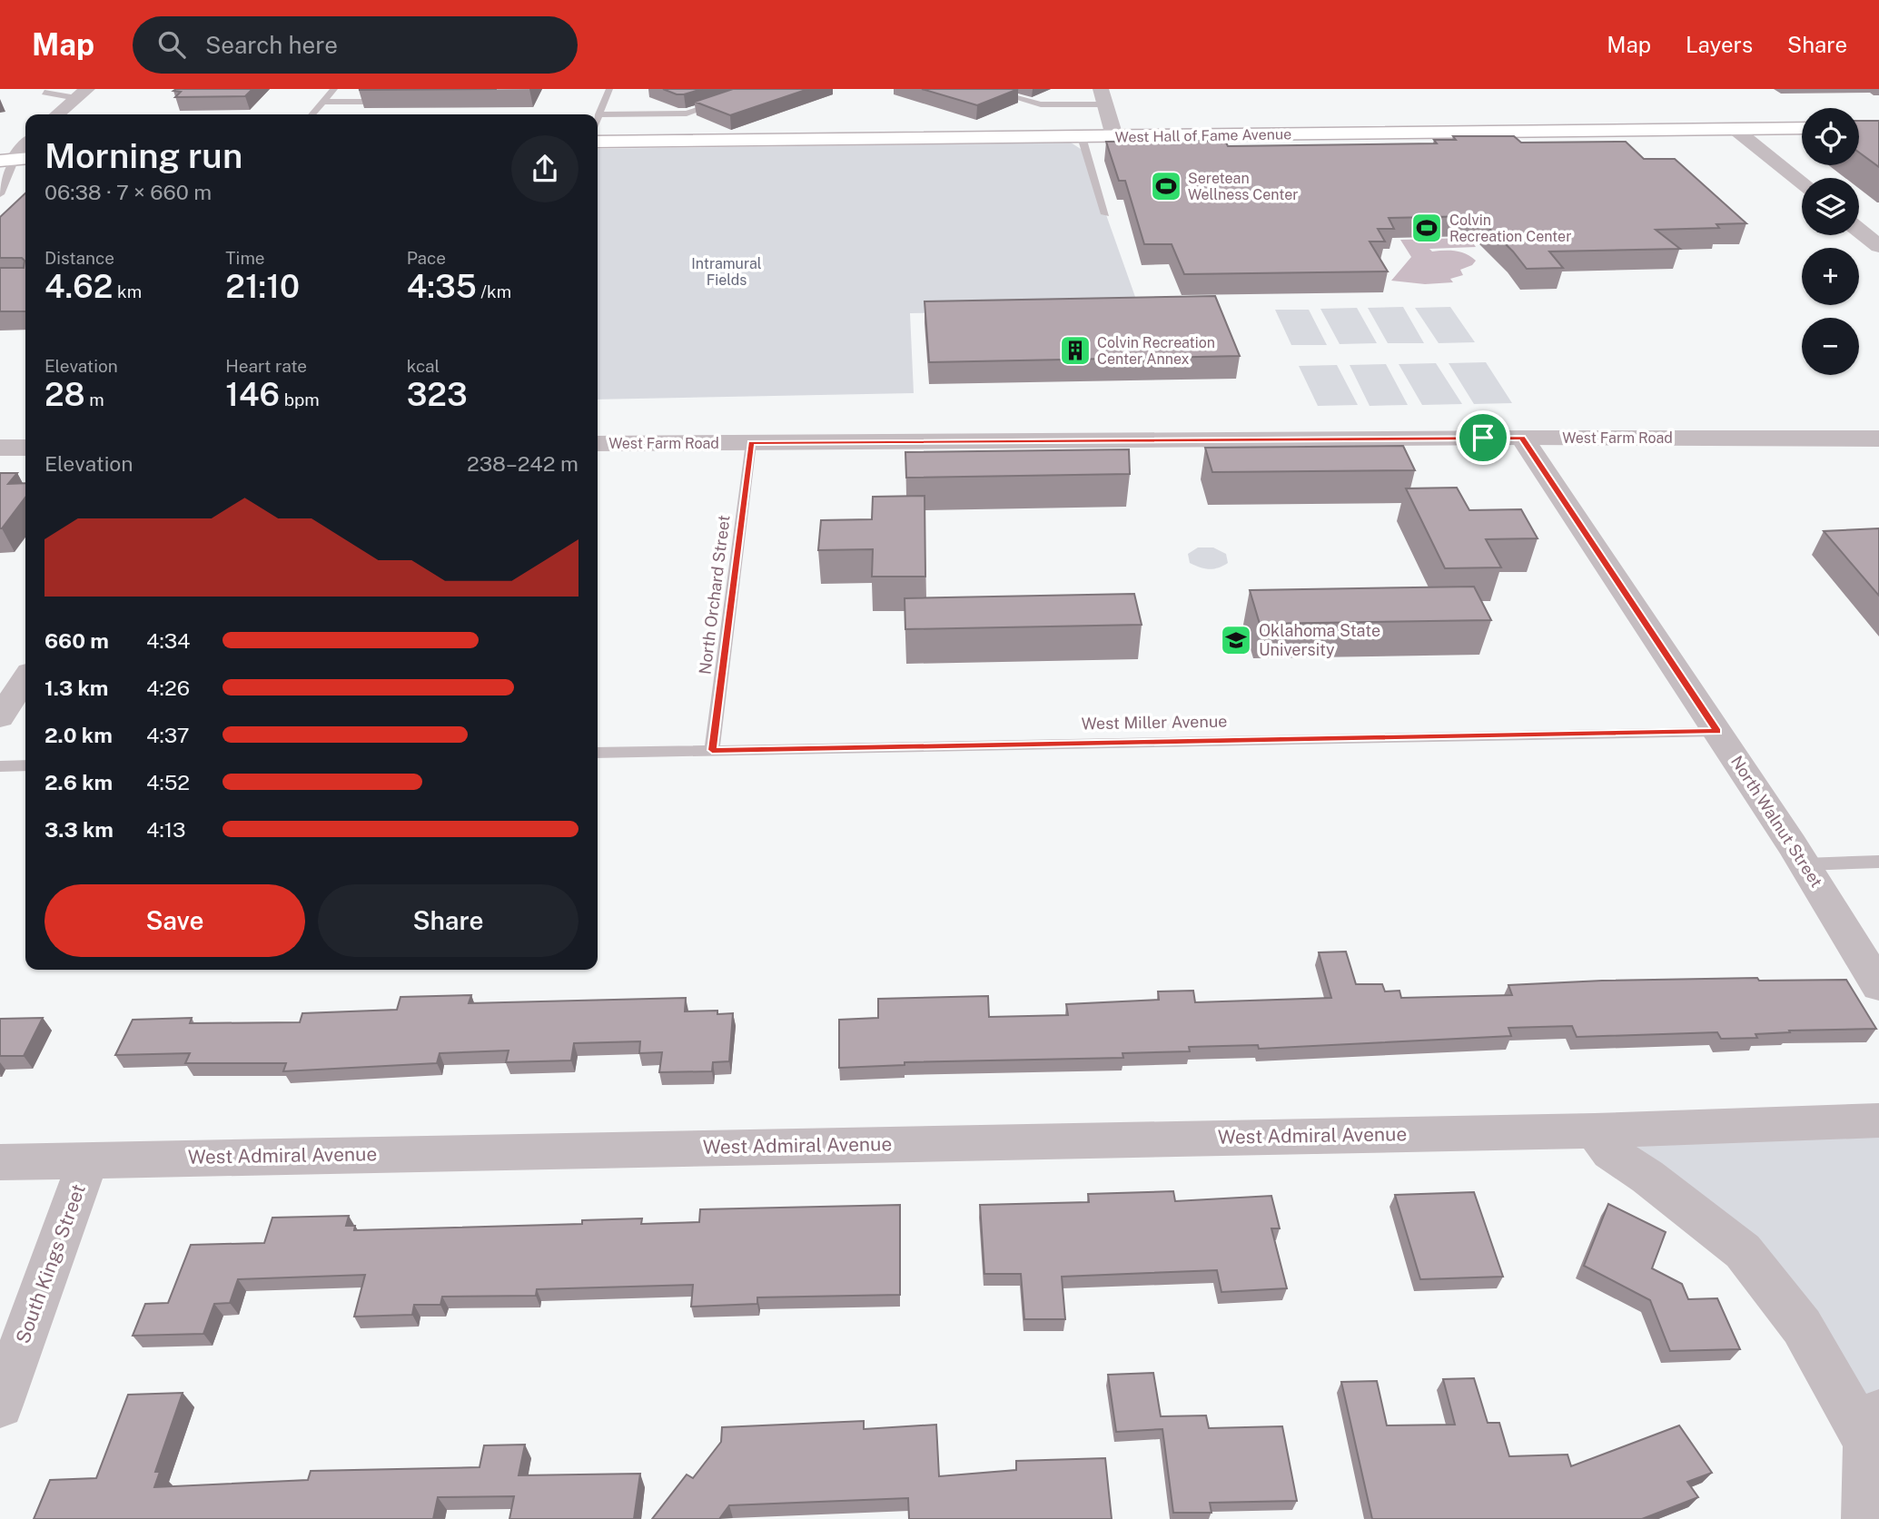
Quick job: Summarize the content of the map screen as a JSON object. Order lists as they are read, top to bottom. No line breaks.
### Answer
{"streets":{"main road":["West Hall of Fame Avenue"],"street":["West Farm Road","North Walnut Street","West Admiral Avenue","South Kings Street"],"lane":["North Orchard Street","West Miller Avenue"]},"crossings":[["West Farm Road","North Orchard Street"],["West Farm Road","North Walnut Street"],["North Orchard Street","West Miller Avenue"],["West Miller Avenue","North Walnut Street"],["West Admiral Avenue","South Kings Street"]],"parks":["Intramural Fields"],"places":{"sports":["Seretean Wellness Center","Colvin Recreation Center"],"building":["Colvin Recreation Center Annex"],"school or university":["Oklahoma State University"]},"page":{"header":"Map","search":"Search here","nav":["Map","Layers","Share"],"map_buttons":["+","−"],"heading":["Morning run","06:38 · 7 × 660 m"],"stats":[["Distance","4.62 km"],["Time","21:10"],["Pace","4:35 /km"],["Elevation","28 m"],["Heart rate","146 bpm"],["kcal","323"]],"chart":["Elevation","238–242 m"],"list":[{"name":"660 m","note":"4:34"},{"name":"1.3 km","note":"4:26"},{"name":"2.0 km","note":"4:37"},{"name":"2.6 km","note":"4:52"},{"name":"3.3 km","note":"4:13"}],"buttons":["Save","Share"]}}
